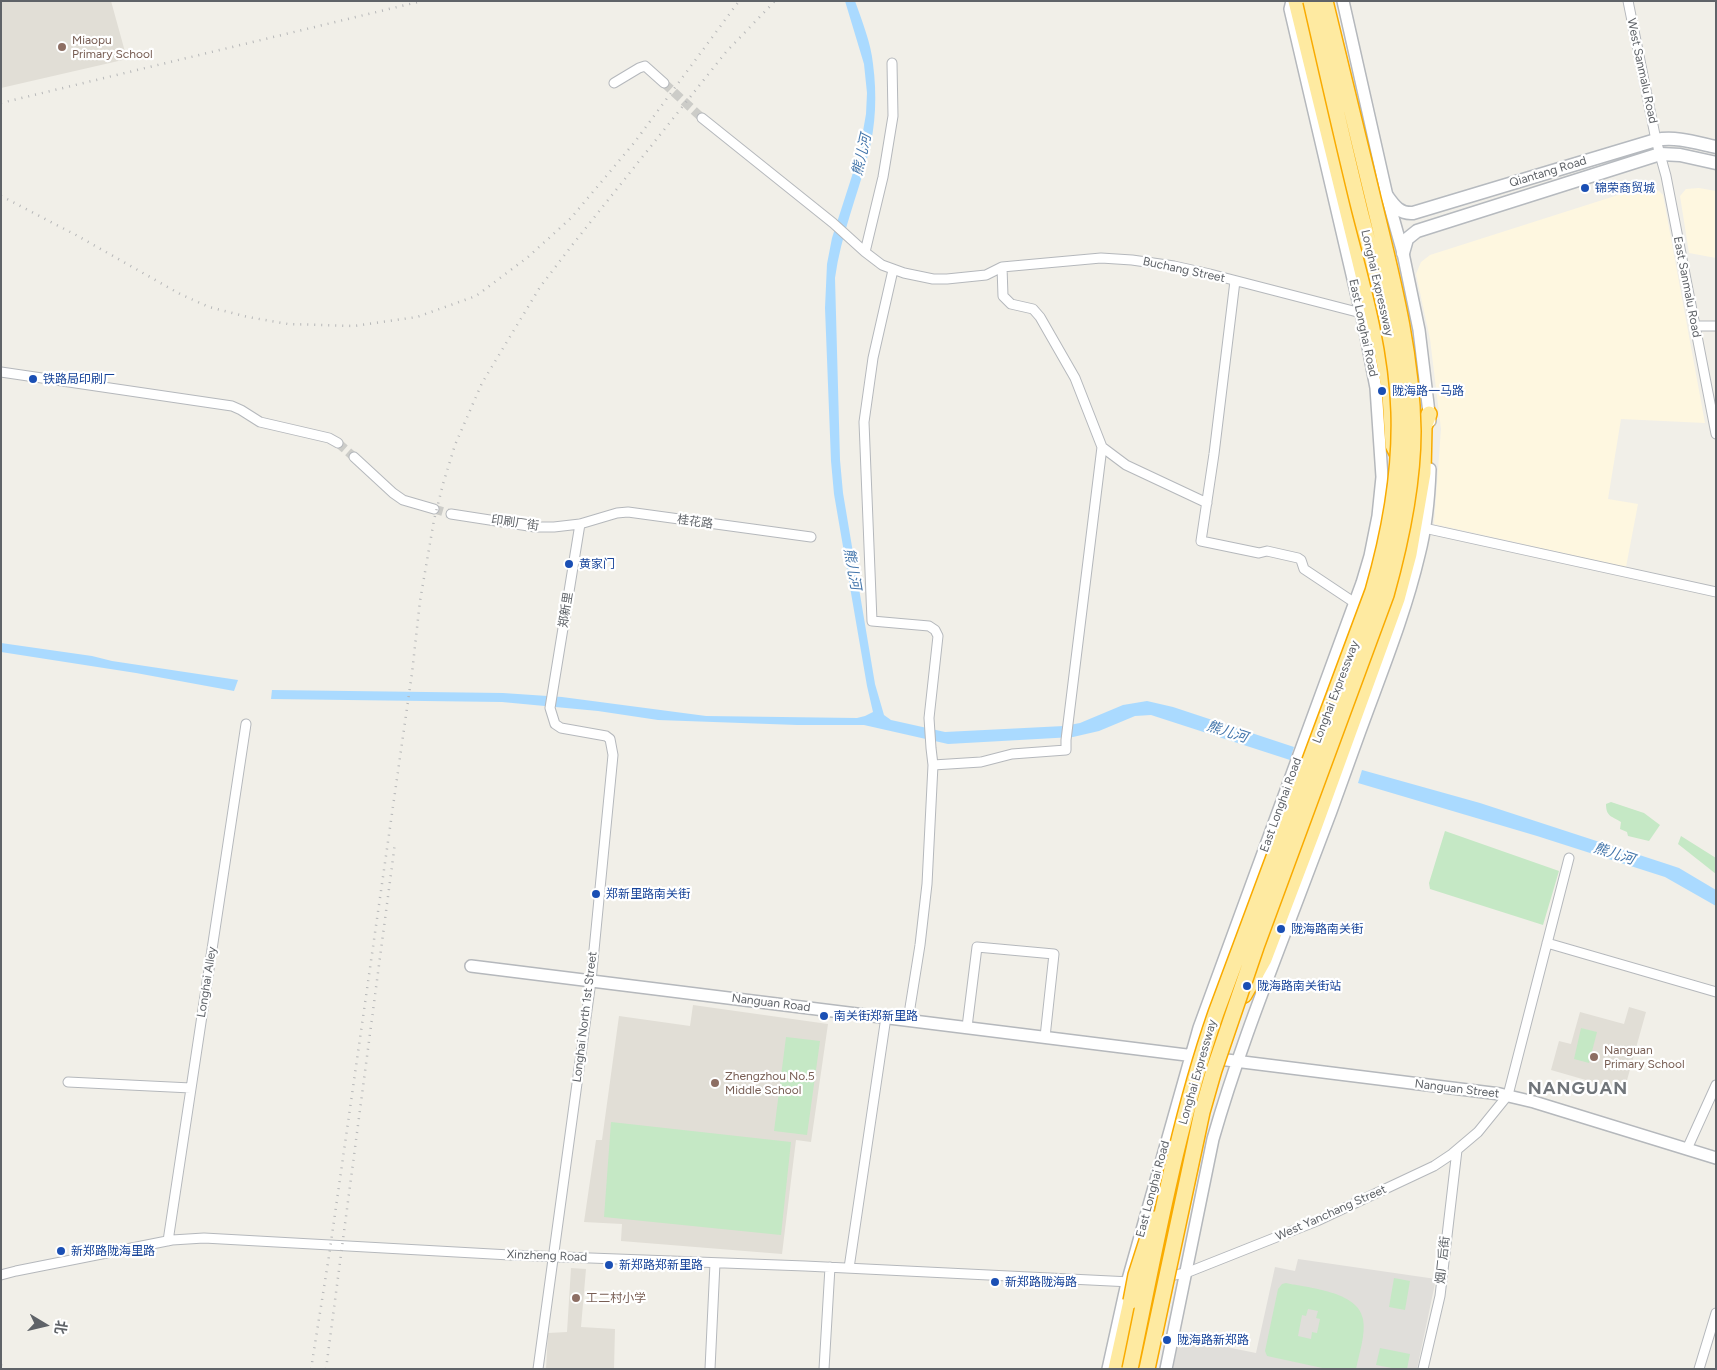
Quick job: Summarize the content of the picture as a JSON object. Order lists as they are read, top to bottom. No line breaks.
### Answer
{"streets":{"highway":["Longhai Expressway"],"main road":["Qiantang Road"],"street":["West Sanmalu Road","Buchang Street","East Sanmalu Road","East Longhai Road","桂花路","印刷厂街","郑新里","Longhai Alley","Nanguan Road","Longhai North 1st Street","Nanguan Street","West Yanchang Street","Xinzheng Road","烟厂后街"]},"crossings":[["West Sanmalu Road","Qiantang Road"],["West Sanmalu Road","East Sanmalu Road"],["Qiantang Road","East Sanmalu Road"],["Buchang Street","East Longhai Road"],["East Longhai Road","Nanguan Road"],["East Longhai Road","Nanguan Street"],["East Longhai Road","West Yanchang Street"],["East Longhai Road","Xinzheng Road"],["桂花路","印刷厂街"],["桂花路","郑新里"],["印刷厂街","郑新里"],["郑新里","Longhai North 1st Street"],["Longhai Alley","Xinzheng Road"],["Nanguan Road","Longhai North 1st Street"],["Nanguan Road","Nanguan Street"],["Longhai North 1st Street","Xinzheng Road"],["Nanguan Street","West Yanchang Street"],["West Yanchang Street","Xinzheng Road"],["West Yanchang Street","烟厂后街"]],"districts":["NANGUAN"],"water":["熊儿河"],"places":["Miaopu Primary School","锦荣商贸城","铁路局印刷厂","陇海路一马路","黄家门","郑新里路南关街","陇海路南关街","陇海路南关街站","南关街郑新里路","Nanguan Primary School","Zhengzhou No.5 Middle School","新郑路陇海里路","新郑路郑新里路","新郑路陇海路","工二村小学","陇海路新郑路"],"north":"right"}
